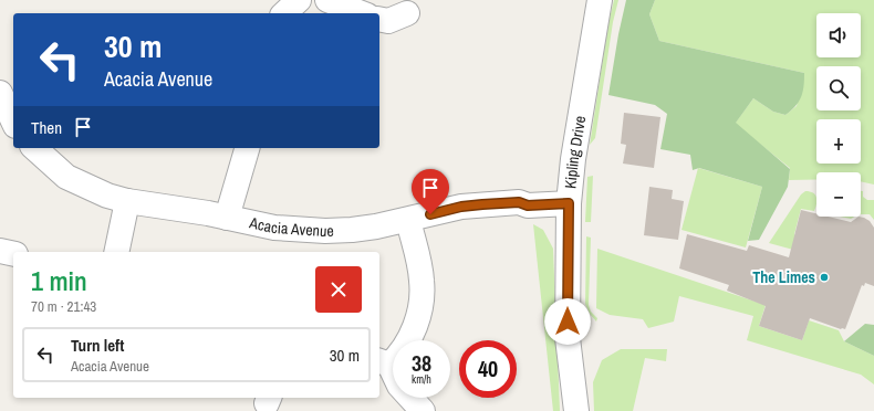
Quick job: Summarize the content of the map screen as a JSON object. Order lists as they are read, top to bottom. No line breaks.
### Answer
{"streets":{"street":["Kipling Drive","Acacia Avenue"]},"crossings":[["Kipling Drive","Acacia Avenue"]],"places":["The Limes"],"page":{"map_buttons":["+","−"],"turn":["30 m","Acacia Avenue"],"then":"Then","heading":["1 min","70 m · 21:43"],"list":[{"name":"Turn left","note":"Acacia Avenue","value":"30 m"}],"speed":"38 km/h","limit":"40"}}
